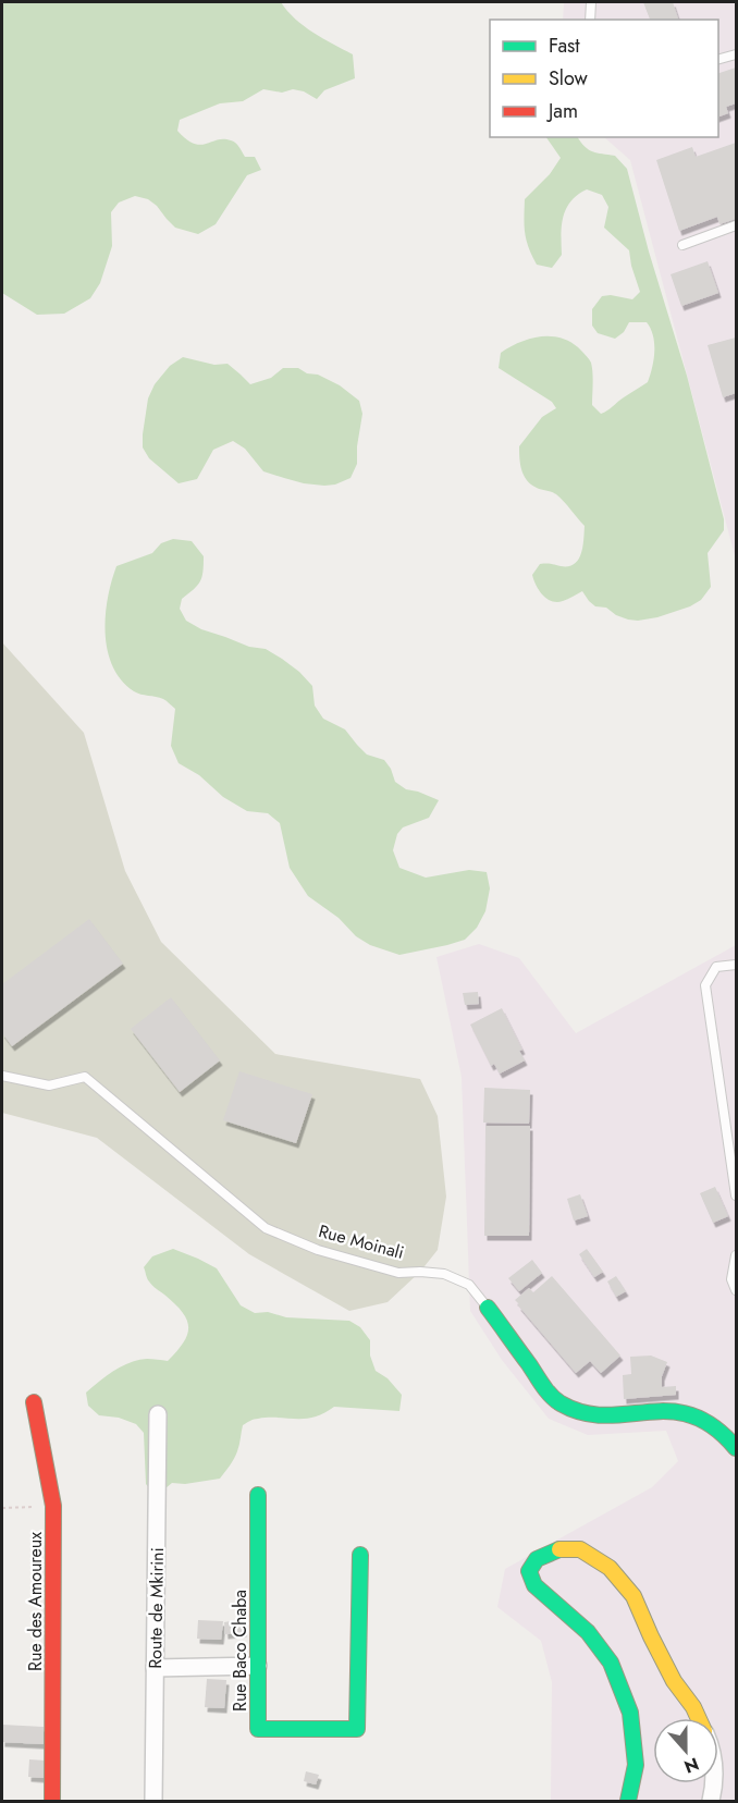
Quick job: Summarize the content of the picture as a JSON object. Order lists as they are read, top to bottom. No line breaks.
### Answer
{"streets":{"street":["Rue Moinali","Rue des Amoureux","Route de Mkirini","Rue Baco Chaba"]},"legend":["Fast","Slow","Jam"],"north":"bottom"}
